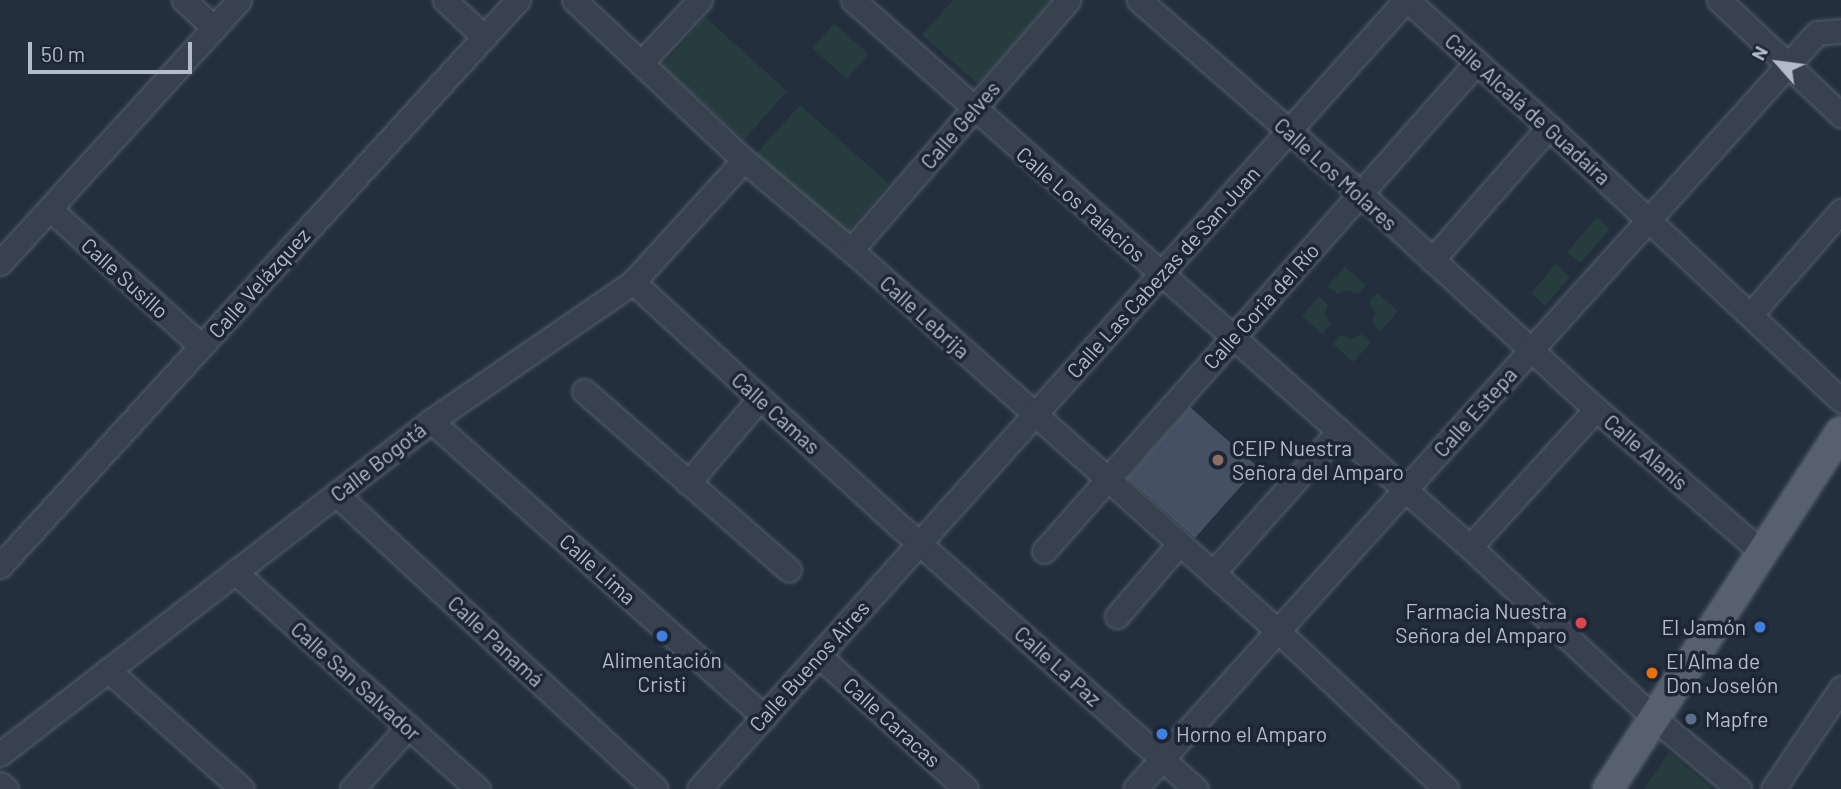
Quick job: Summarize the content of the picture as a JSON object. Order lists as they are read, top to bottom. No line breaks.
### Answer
{"streets":{"street":["Calle Alcalá de Guadaíra","Calle Gelves","Calle Los Molares","Calle Los Palacios","Calle Las Cabezas de San Juan","Calle Susillo","Calle Velázquez","Calle Coria del Río","Calle Lebrija","Calle Estepa","Calle Camas","Calle Alanís","Calle Bogotá","Calle Lima","Calle Panamá","Calle Buenos Aires","Calle La Paz","Calle San Salvador","Calle Caracas"]},"crossings":[["Calle Alcalá de Guadaíra","Calle Las Cabezas de San Juan"],["Calle Alcalá de Guadaíra","Calle Coria del Río"],["Calle Alcalá de Guadaíra","Calle Estepa"],["Calle Gelves","Calle Los Palacios"],["Calle Gelves","Calle Lebrija"],["Calle Los Molares","Calle Las Cabezas de San Juan"],["Calle Los Molares","Calle Coria del Río"],["Calle Los Molares","Calle Estepa"],["Calle Los Molares","Calle Alanís"],["Calle Los Palacios","Calle Las Cabezas de San Juan"],["Calle Los Palacios","Calle Coria del Río"],["Calle Los Palacios","Calle Estepa"],["Calle Las Cabezas de San Juan","Calle Lebrija"],["Calle Las Cabezas de San Juan","Calle Camas"],["Calle Las Cabezas de San Juan","Calle Buenos Aires"],["Calle Las Cabezas de San Juan","Calle La Paz"],["Calle Susillo","Calle Velázquez"],["Calle Coria del Río","Calle Lebrija"],["Calle Lebrija","Calle Estepa"],["Calle Lebrija","Calle Bogotá"],["Calle Estepa","Calle Alanís"],["Calle Estepa","Calle La Paz"],["Calle Camas","Calle Bogotá"],["Calle Camas","Calle Buenos Aires"],["Calle Camas","Calle La Paz"],["Calle Bogotá","Calle Lima"],["Calle Bogotá","Calle Panamá"],["Calle Bogotá","Calle San Salvador"],["Calle Lima","Calle Buenos Aires"],["Calle Buenos Aires","Calle La Paz"],["Calle Buenos Aires","Calle Caracas"]],"places":["CEIP Nuestra Señora del Amparo","Farmacia Nuestra Señora del Amparo","El Jamón","Alimentación Cristi","El Alma de Don Joselón","Mapfre","Horno el Amparo"],"scale_bar":"50 m","north":"top left"}
